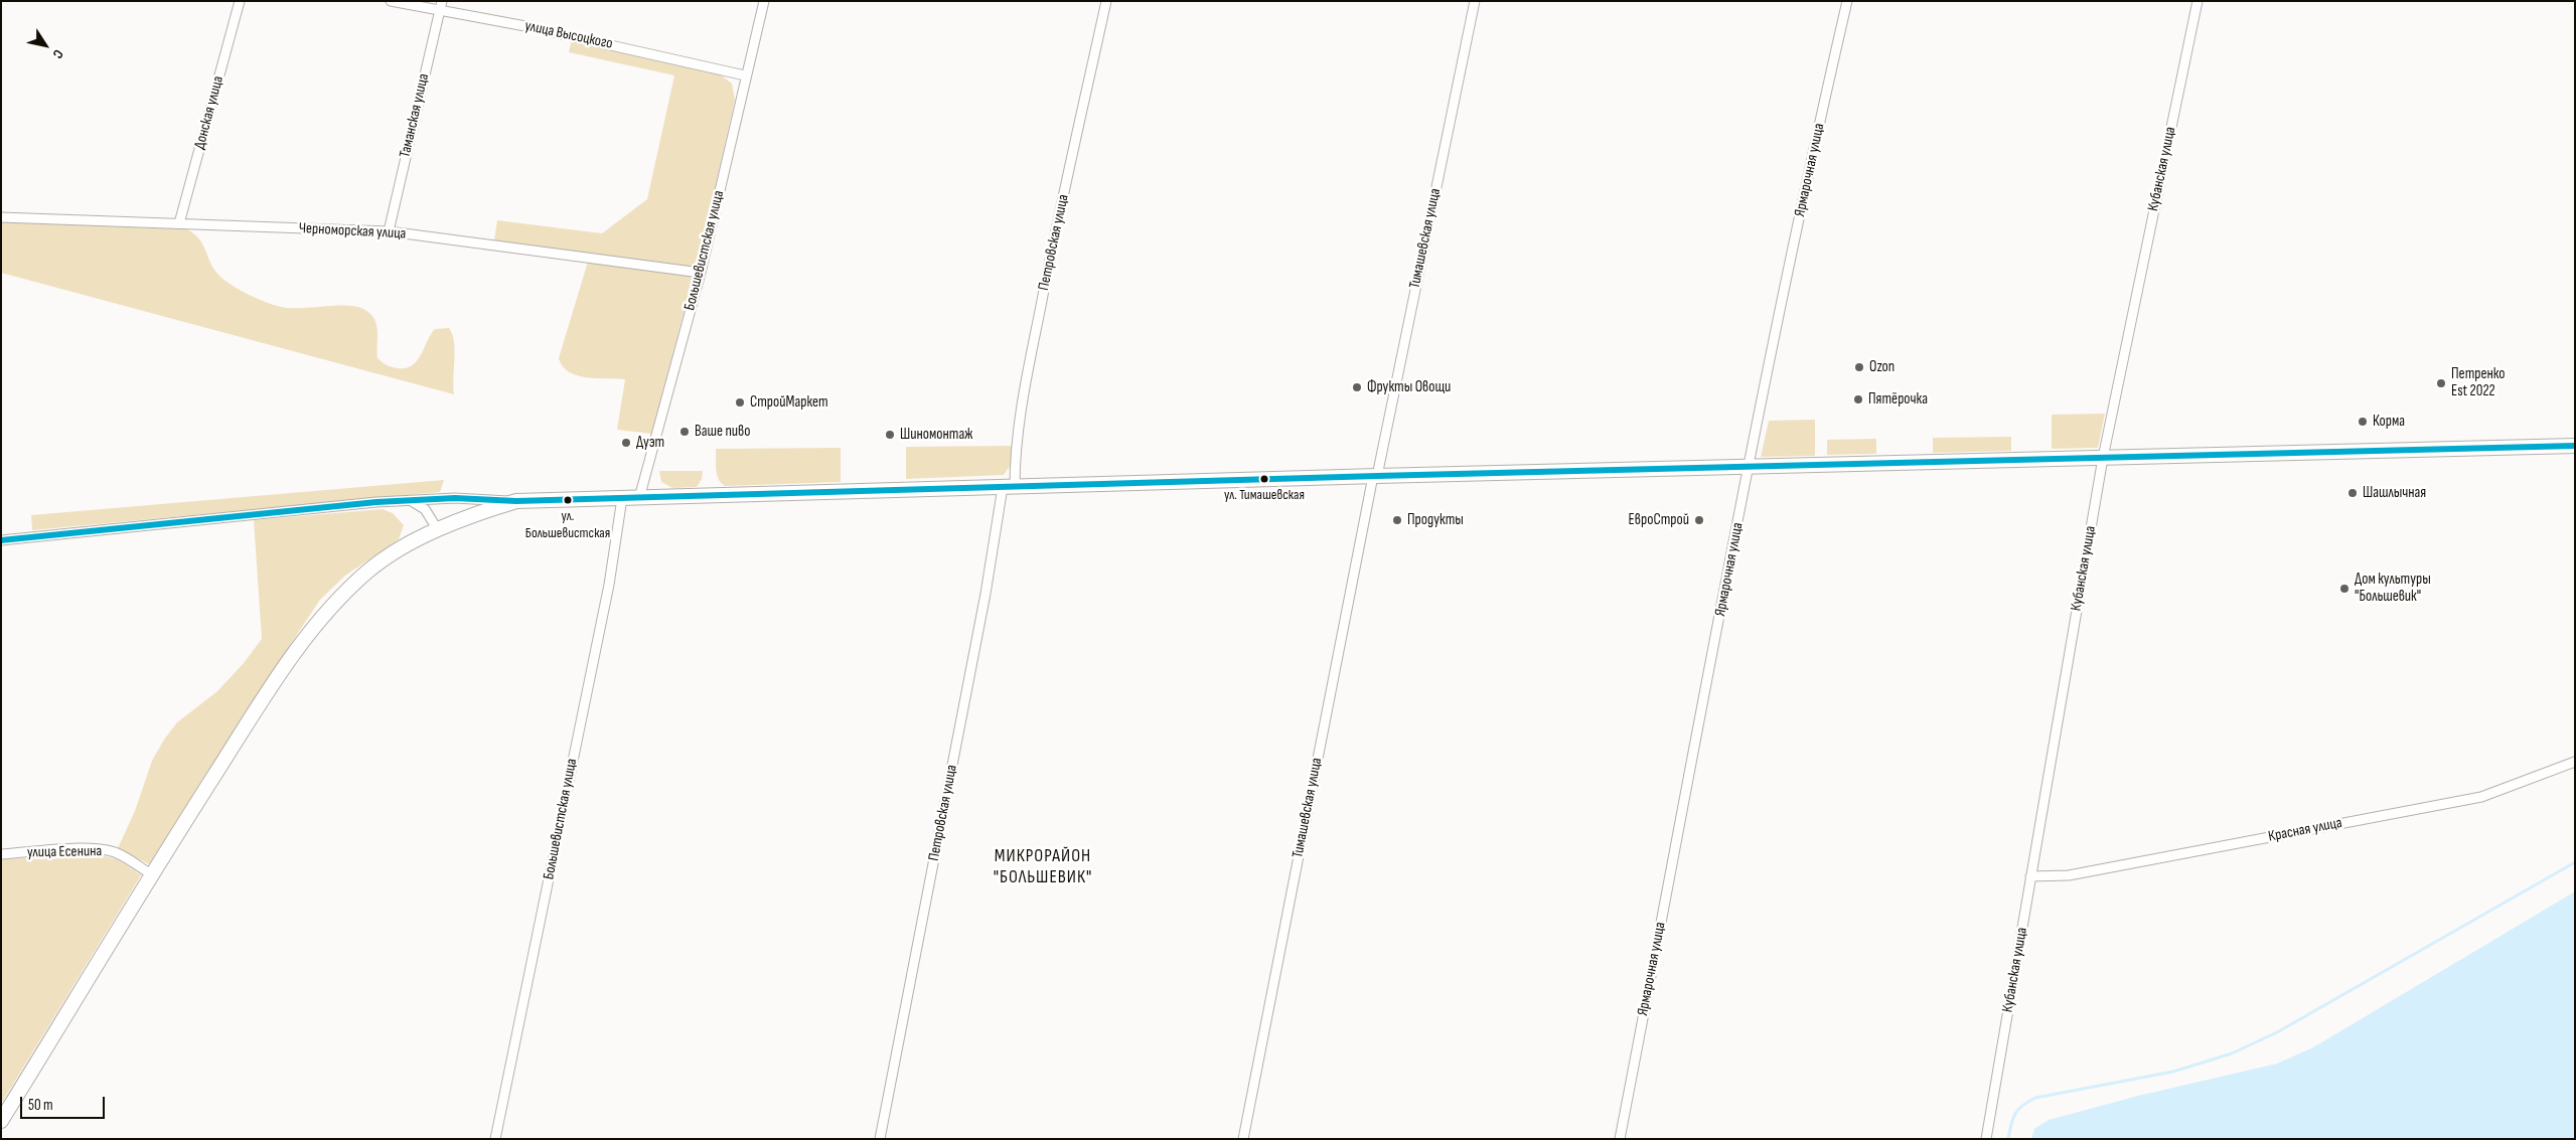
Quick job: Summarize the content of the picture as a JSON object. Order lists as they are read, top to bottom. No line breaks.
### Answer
{"streets":{"street":["улица Высоцкого","Донская улица","Таманская улица","Кубанская улица","Ярмарочная улица","Черноморская улица","Тимашевская улица","Петровская улица","Большевистская улица","Красная улица","улица Есенина"]},"crossings":[["улица Высоцкого","Таманская улица"],["улица Высоцкого","Большевистская улица"],["Донская улица","Черноморская улица"],["Таманская улица","Черноморская улица"],["Кубанская улица","Красная улица"],["Черноморская улица","Большевистская улица"]],"districts":["МИКРОРАЙОН \"БОЛЬШЕВИК\""],"places":["Ozon","Петренко Est 2022","Фрукты Овощи","Пятёрочка","СтройМаркет","Корма","Ваше пиво","Шиномонтаж","Дуэт","ул. Тимашевская","Шашлычная","ул. Большевистская","Продукты","ЕвроСтрой","Дом культуры \"Большевик\""],"scale_bar":"50 m","north":"bottom right"}
